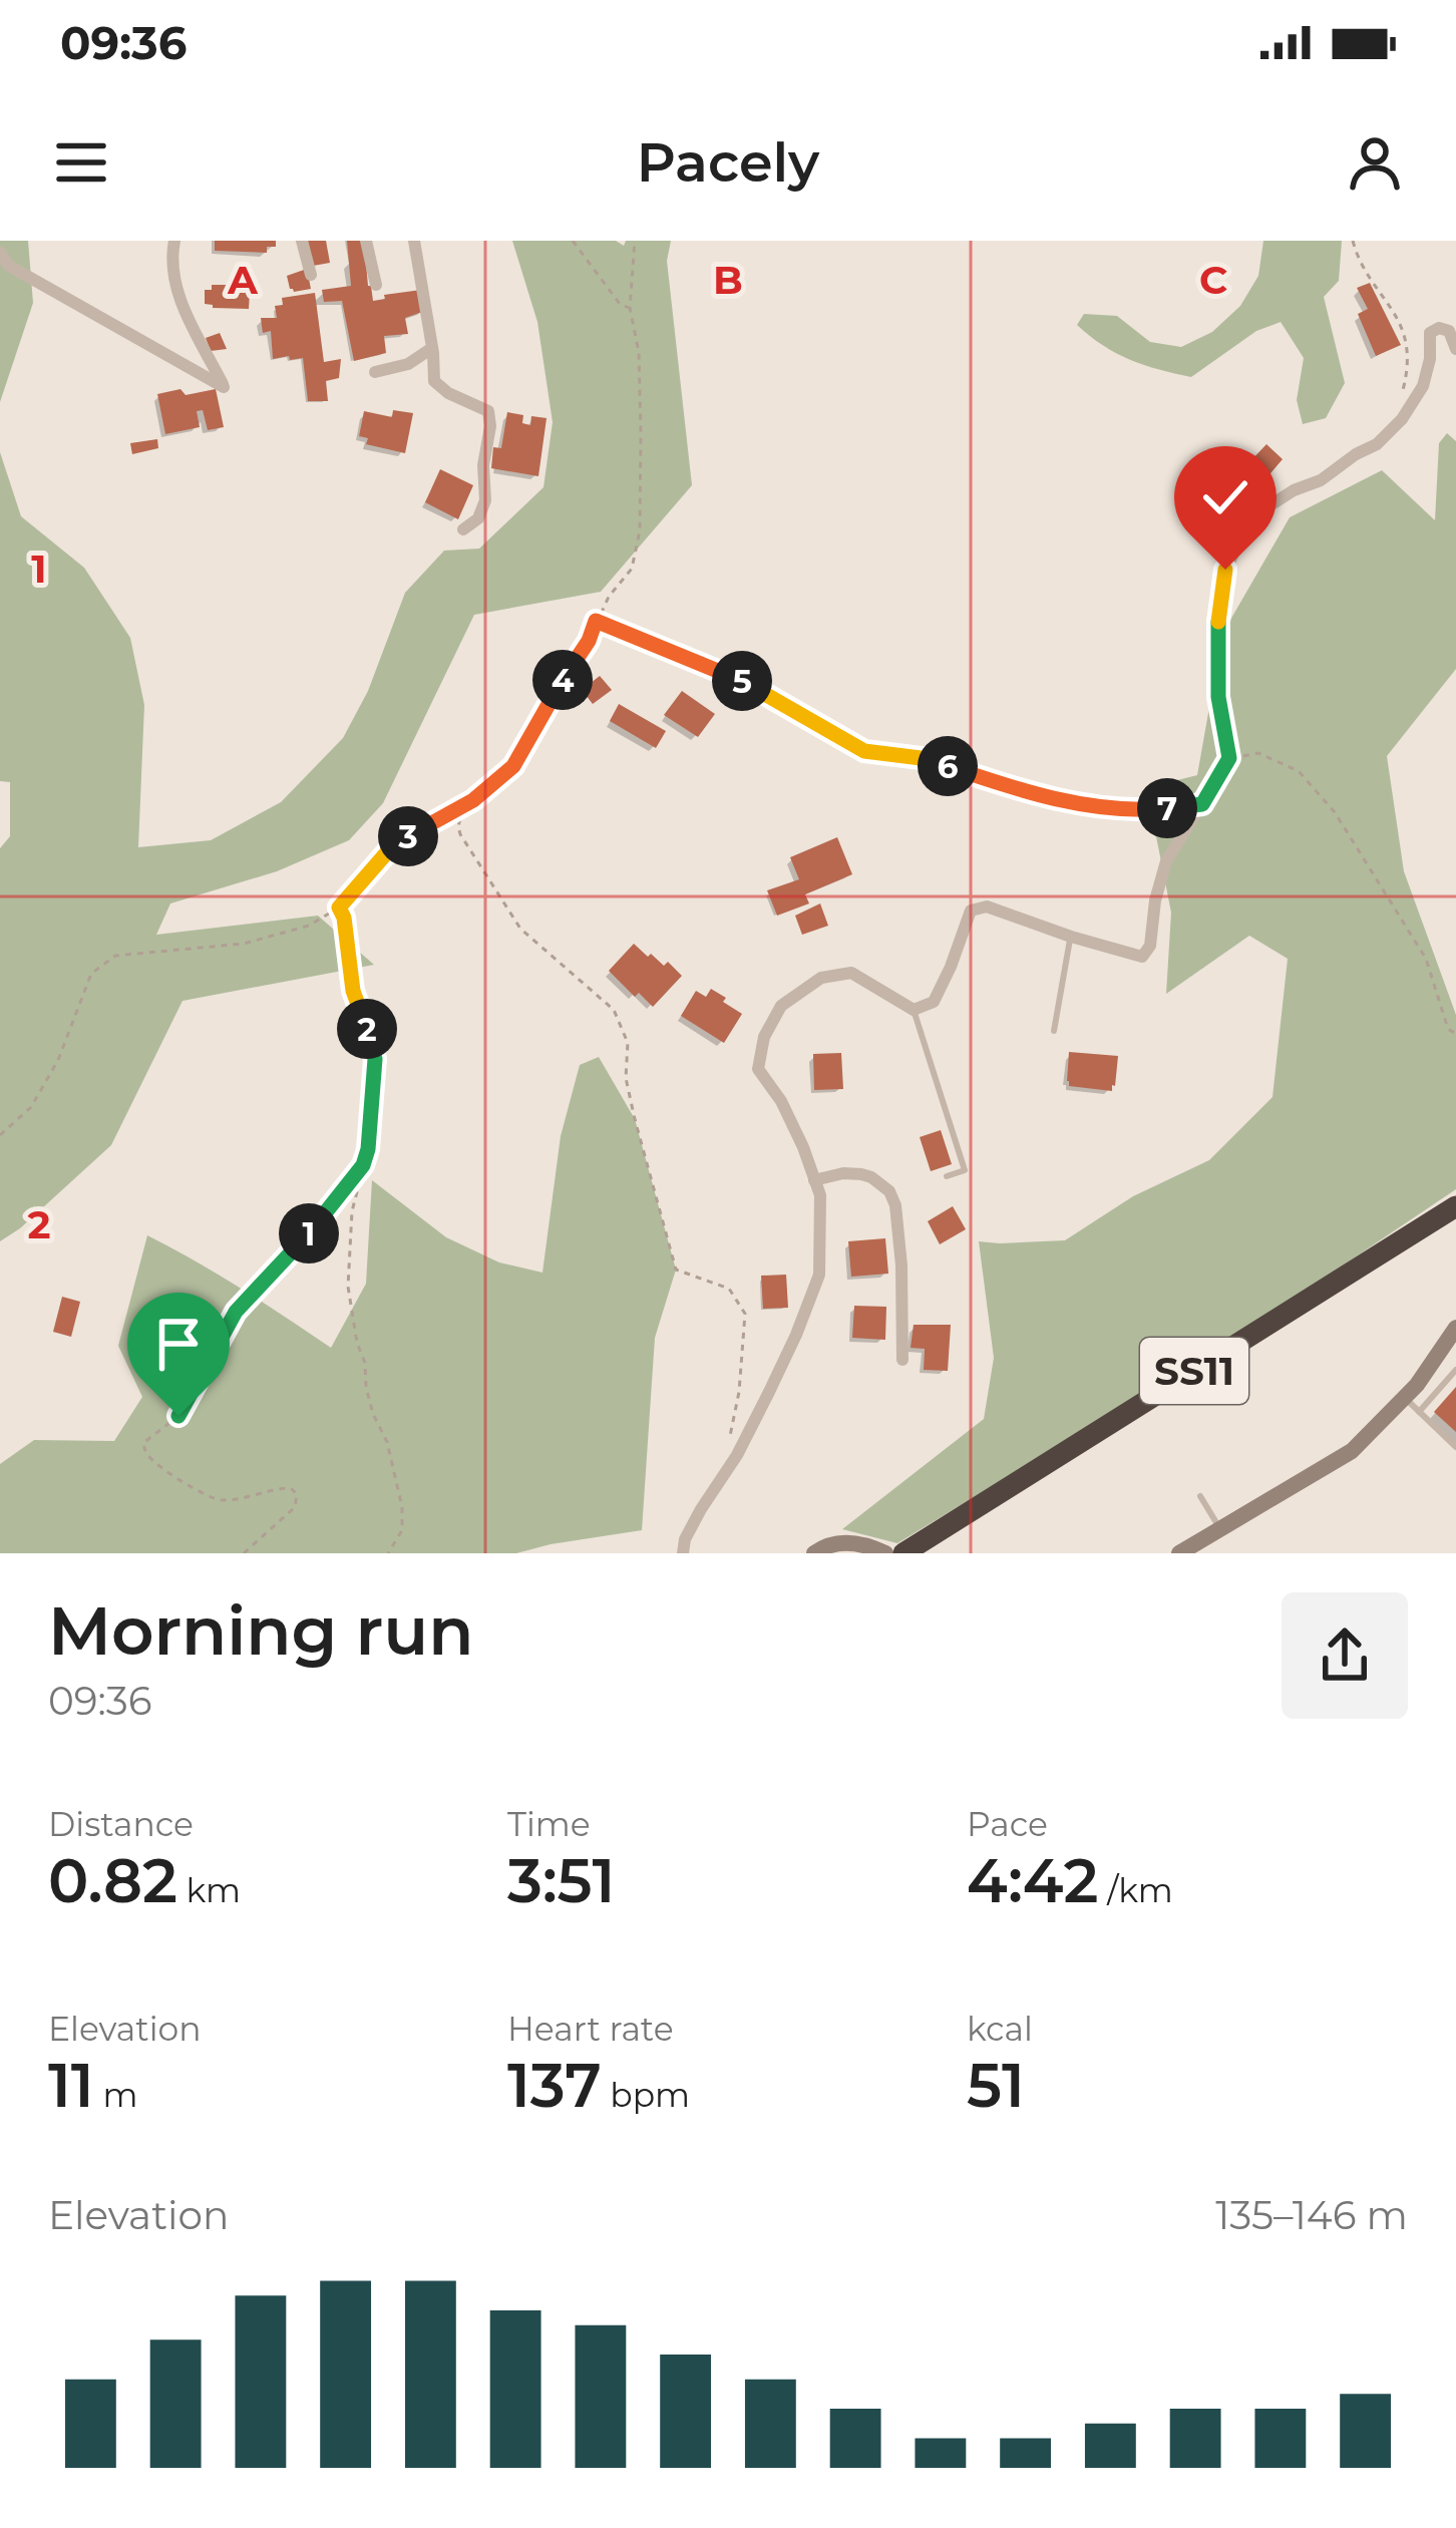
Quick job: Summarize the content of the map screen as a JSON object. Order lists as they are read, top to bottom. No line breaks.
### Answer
{"streets":{"highway":["SS11"]},"page":{"status":"09:36","header":"Pacely","pins":["4","5","6","7","3","2","1"],"heading":["Morning run","09:36"],"stats":[["Distance","0.82 km"],["Time","3:51"],["Pace","4:42 /km"],["Elevation","11 m"],["Heart rate","137 bpm"],["kcal","51"]],"chart":["Elevation","135–146 m"]},"grid":{"columns":["A","B","C"],"rows":["1","2"]}}
